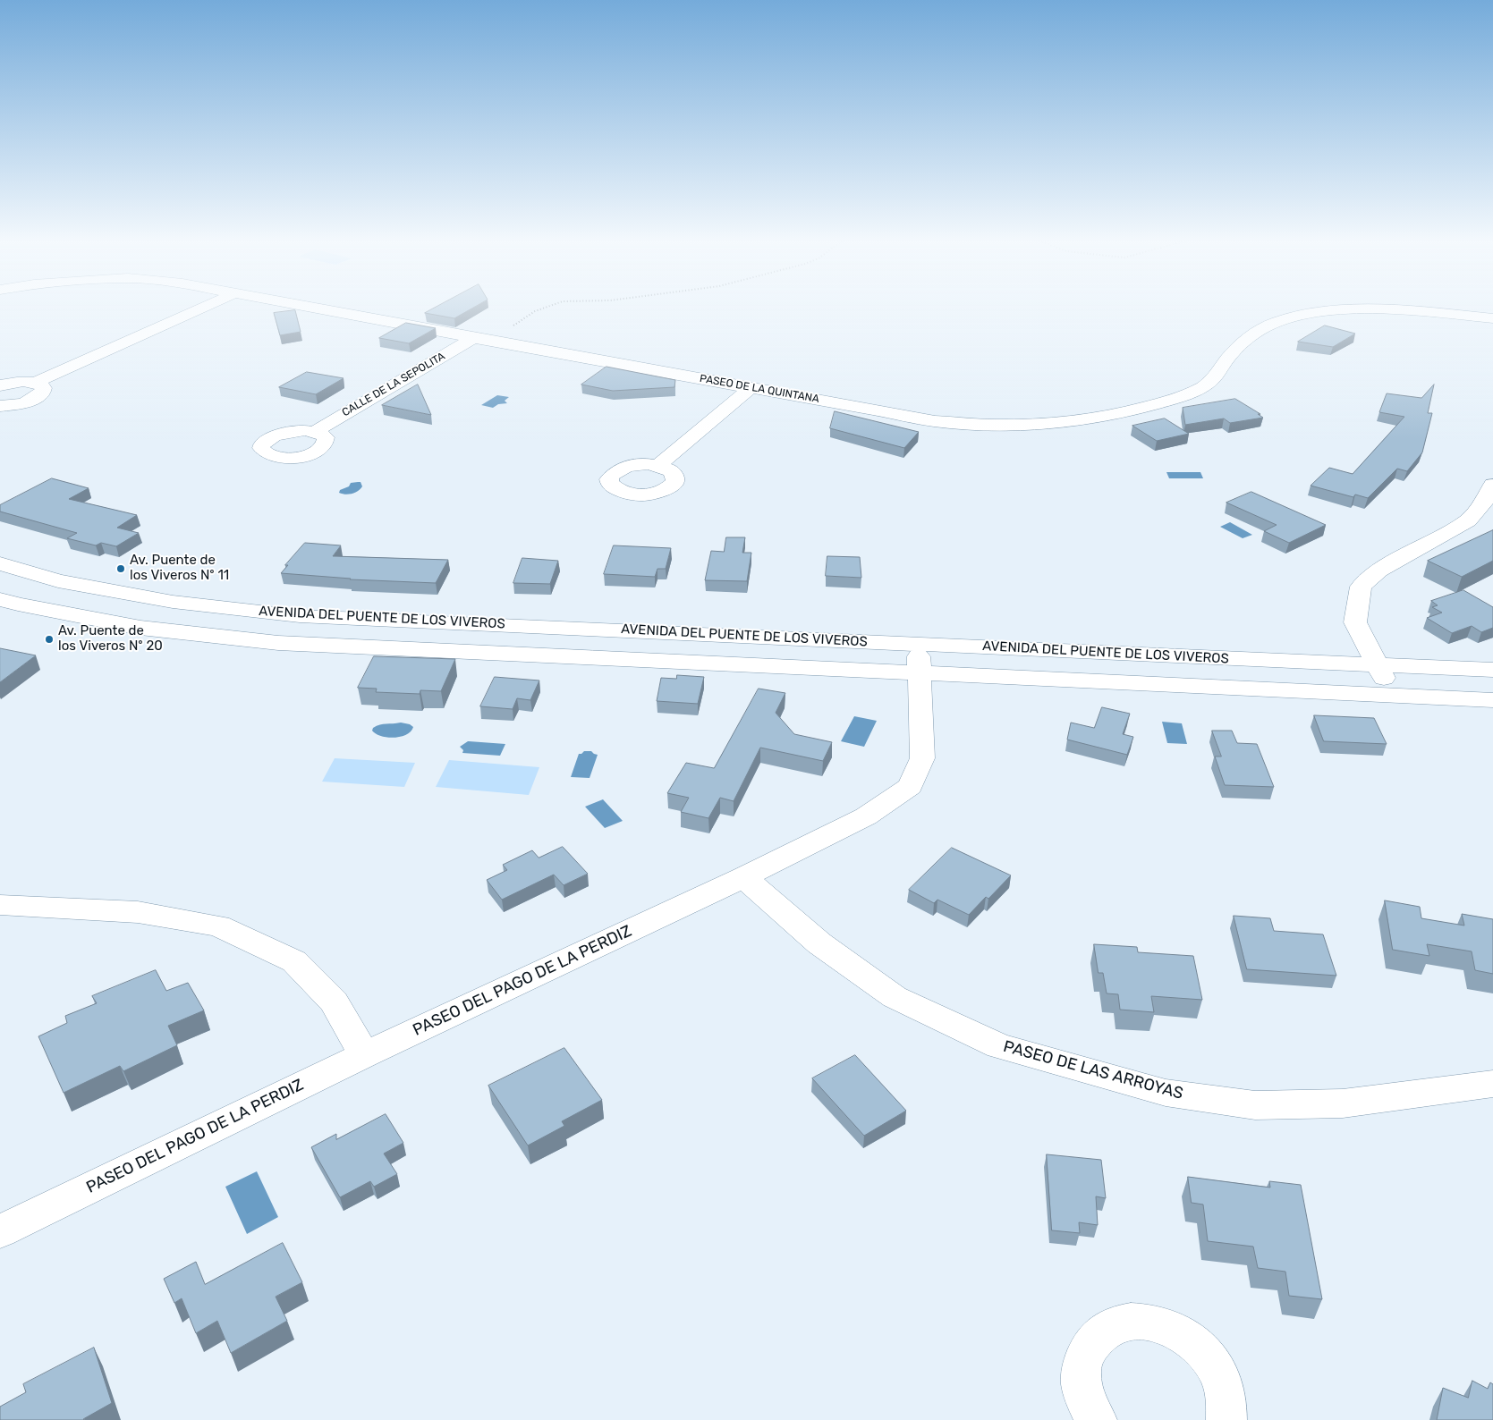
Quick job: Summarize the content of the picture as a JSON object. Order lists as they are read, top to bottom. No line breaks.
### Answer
{"streets":{"street":["CALLE DE LA SEPOLITA","PASEO DE LA QUINTANA","AVENIDA DEL PUENTE DE LOS VIVEROS","PASEO DEL PAGO DE LA PERDIZ","PASEO DE LAS ARROYAS"]},"crossings":[["CALLE DE LA SEPOLITA","PASEO DE LA QUINTANA"],["AVENIDA DEL PUENTE DE LOS VIVEROS","PASEO DEL PAGO DE LA PERDIZ"],["PASEO DEL PAGO DE LA PERDIZ","PASEO DE LAS ARROYAS"]],"places":["Av. Puente de los Viveros Nº 11","Av. Puente de los Viveros Nº 20"]}
